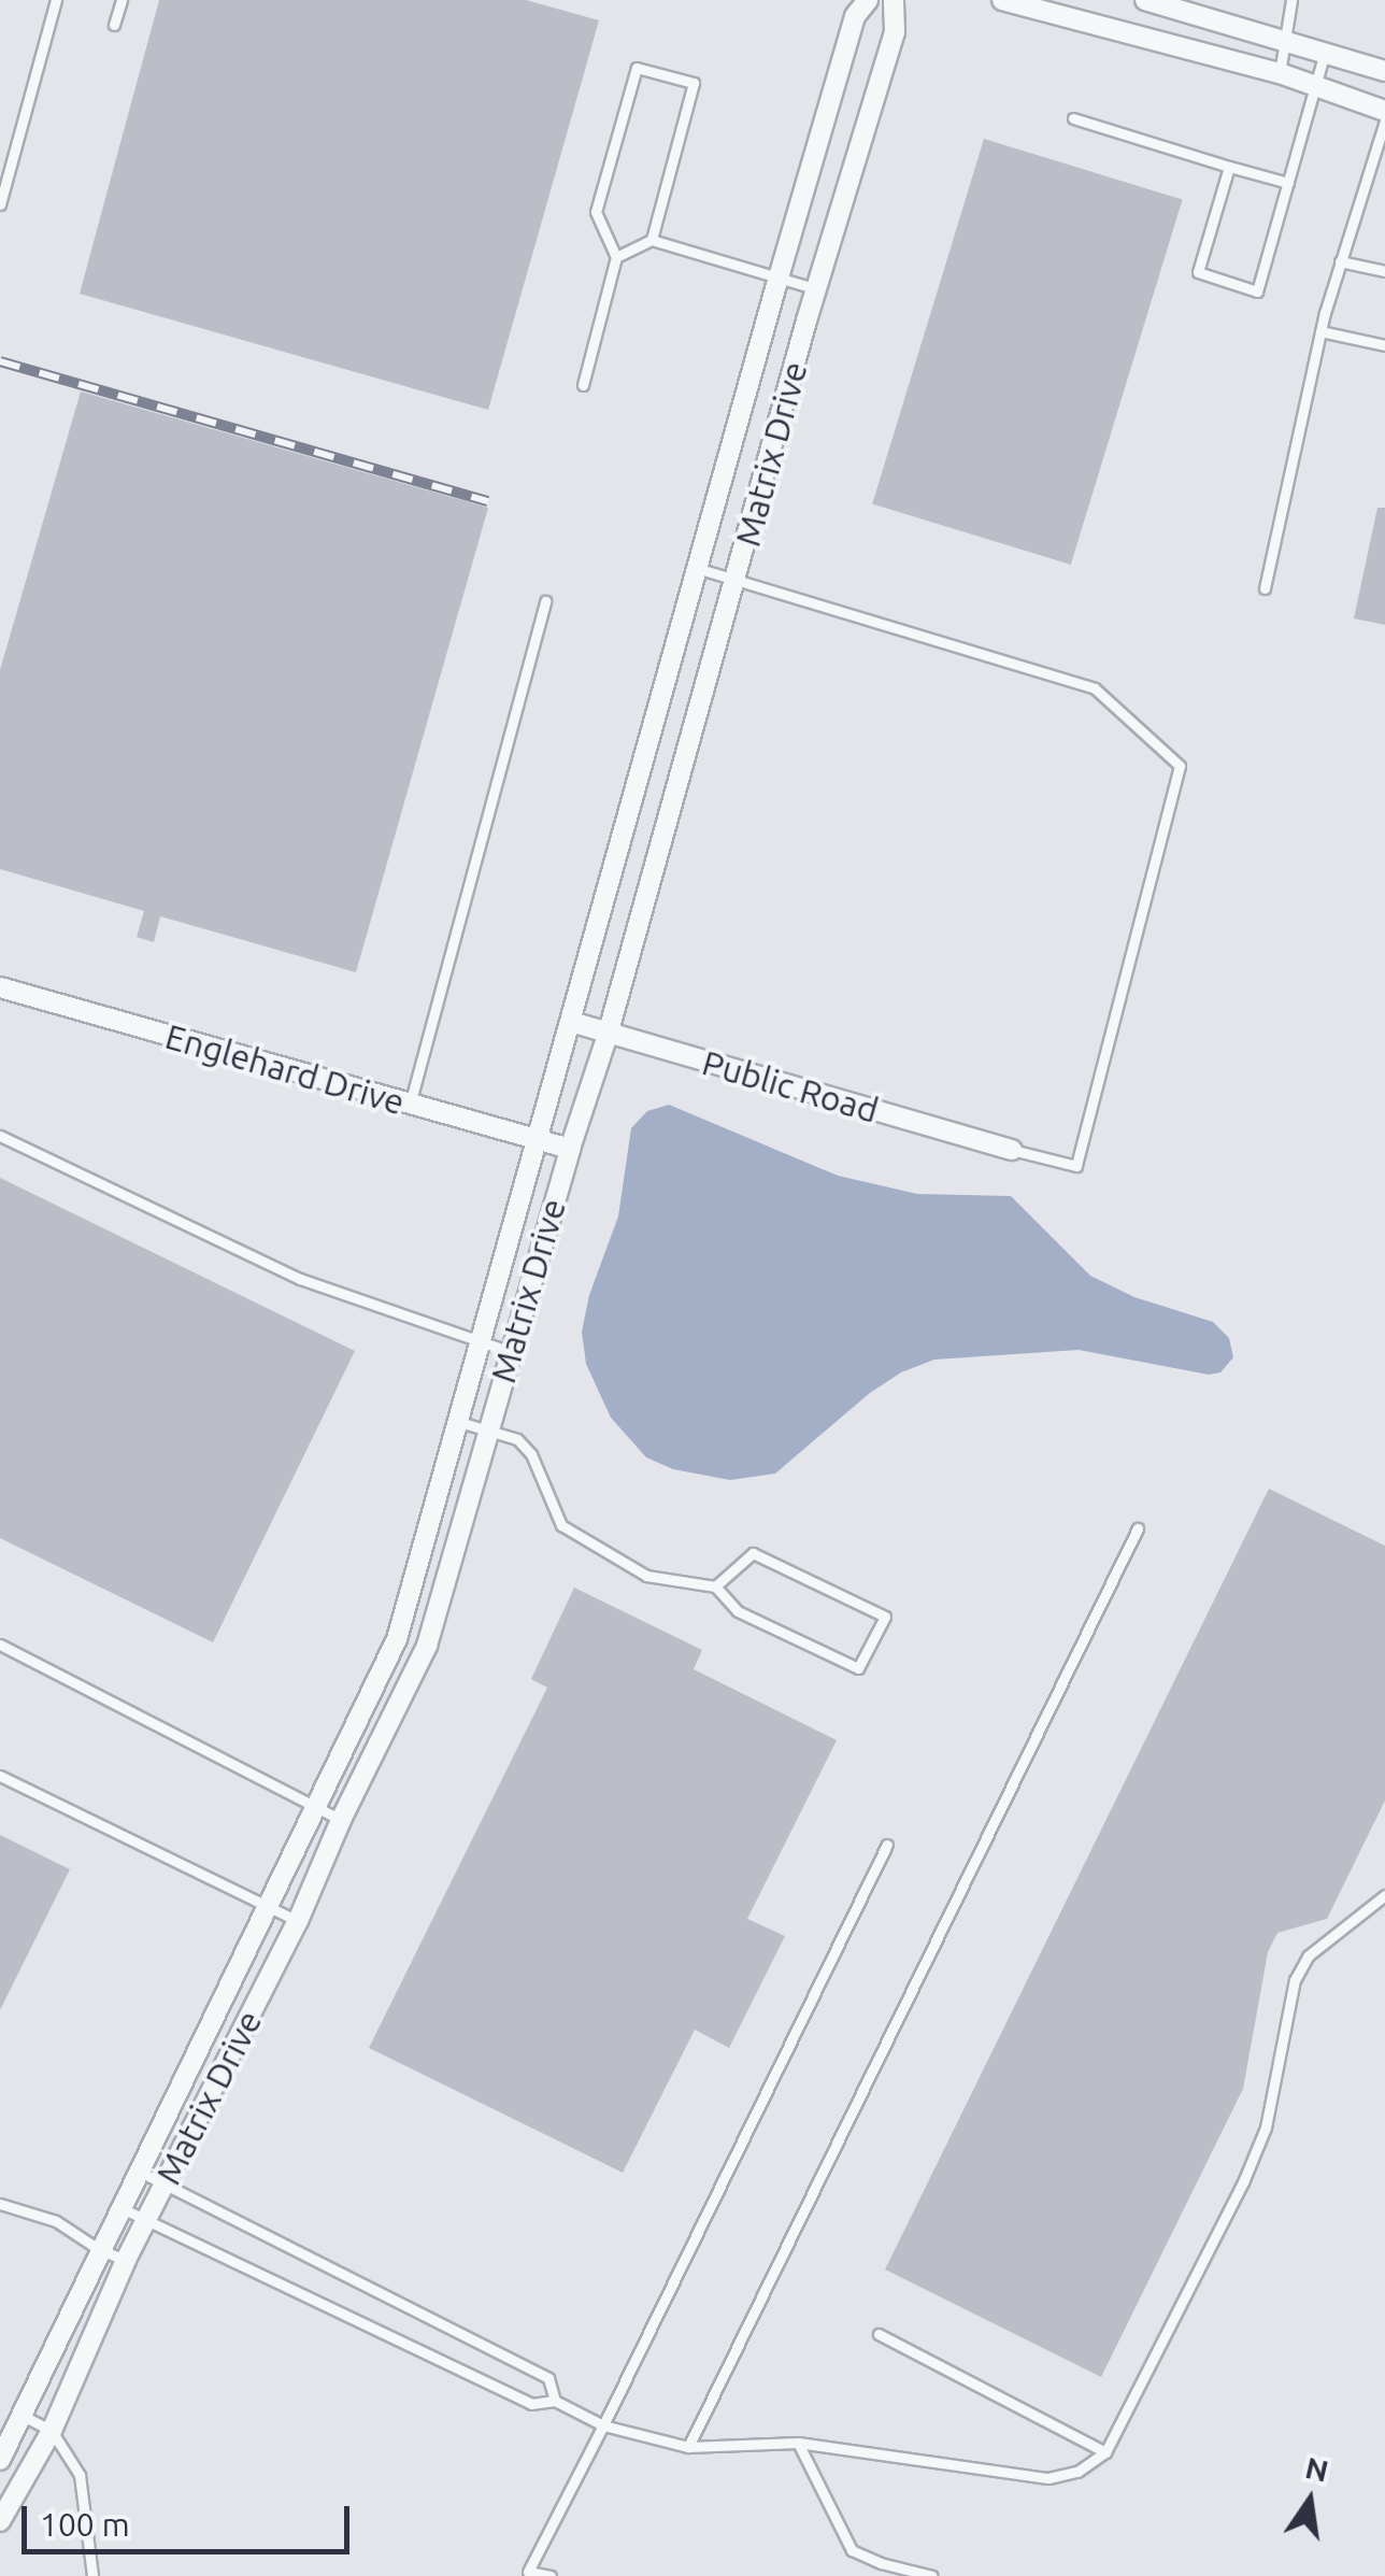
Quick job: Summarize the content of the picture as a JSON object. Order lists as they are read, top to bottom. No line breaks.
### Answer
{"streets":{"street":["Matrix Drive","Englehard Drive","Public Road"]},"crossings":[["Matrix Drive","Englehard Drive"],["Matrix Drive","Public Road"]],"scale_bar":"100 m","north":"top"}
